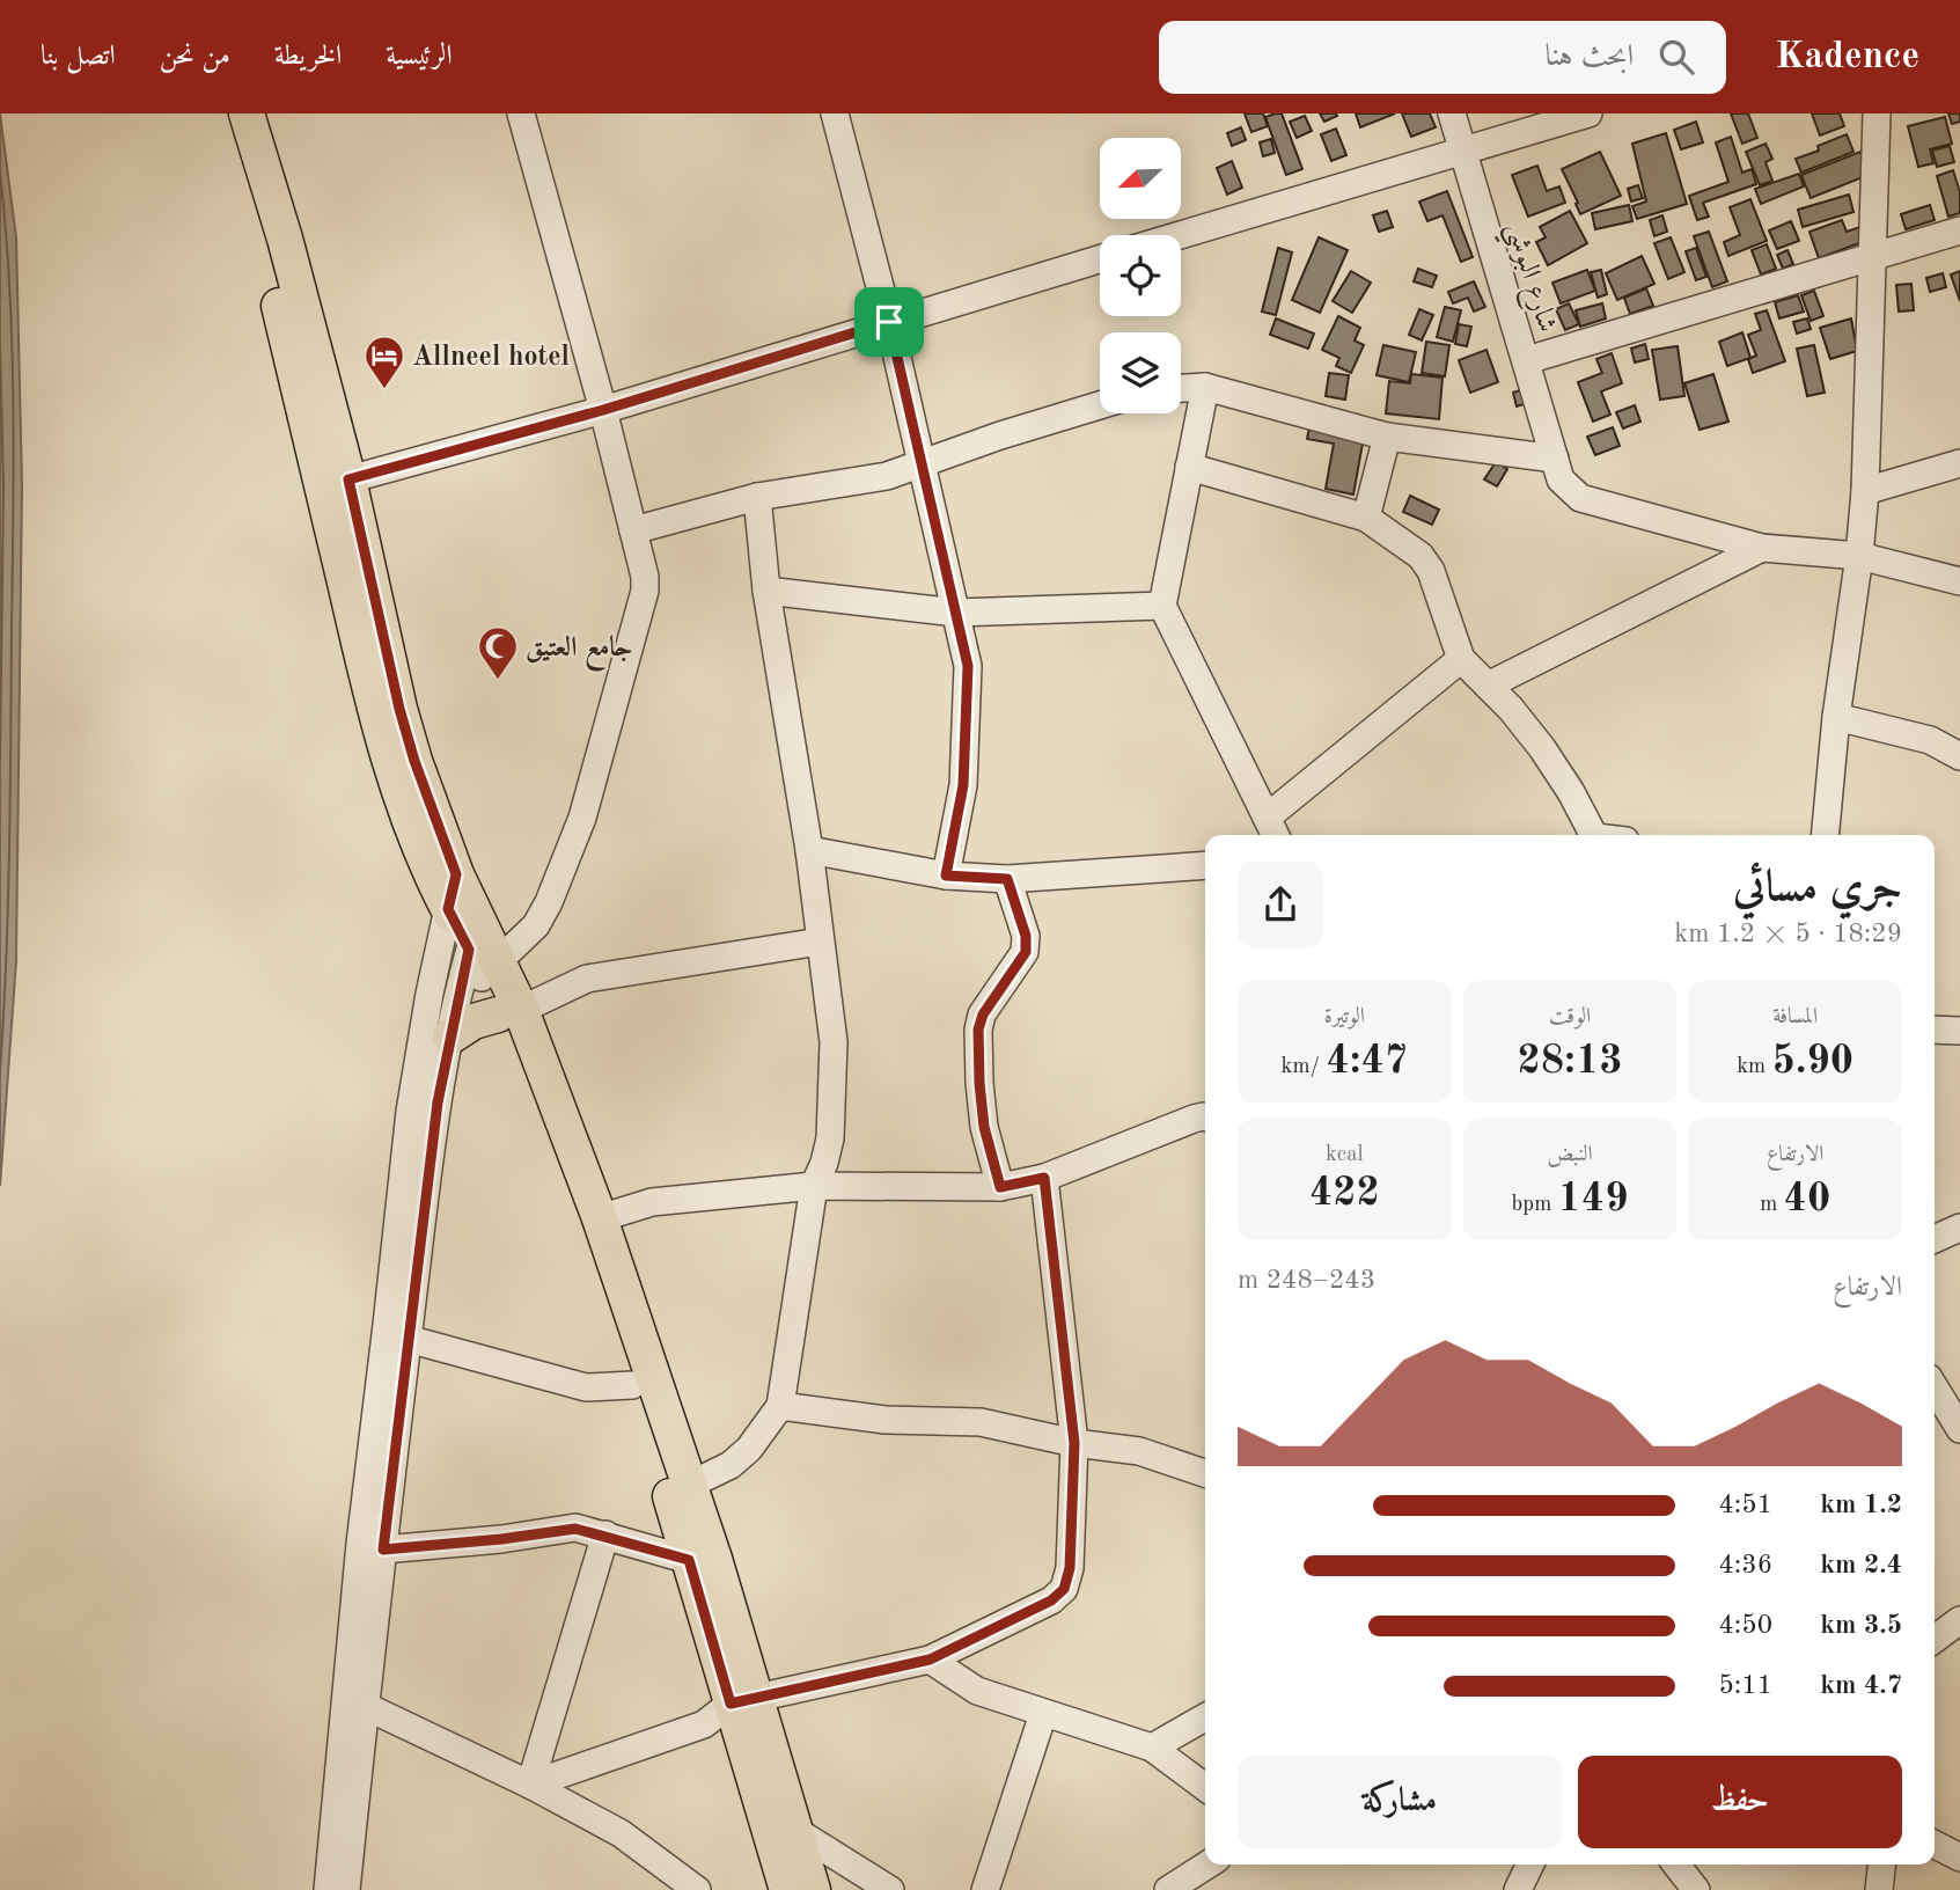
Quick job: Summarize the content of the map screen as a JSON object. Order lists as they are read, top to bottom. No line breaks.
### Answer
{"streets":{"street":["شارع البوشي"]},"places":{"hotel":["Allneel hotel"],"mosque":["جامع العتيق"]},"north":"bottom left","page":{"header":"Kadence","search":"ابحث هنا","nav":["الرئيسية","الخريطة","من نحن","اتصل بنا"],"heading":["جري مسائي","18:29 · 5 × 1.2 km"],"stats":[["المسافة","5.90 km"],["الوقت","28:13"],["الوتيرة","4:47 /km"],["الارتفاع","40 m"],["النبض","149 bpm"],["kcal","422"]],"chart":["الارتفاع","243–248 m"],"list":[{"name":"1.2 km","note":"4:51"},{"name":"2.4 km","note":"4:36"},{"name":"3.5 km","note":"4:50"},{"name":"4.7 km","note":"5:11"}],"buttons":["حفظ","مشاركة"]}}
